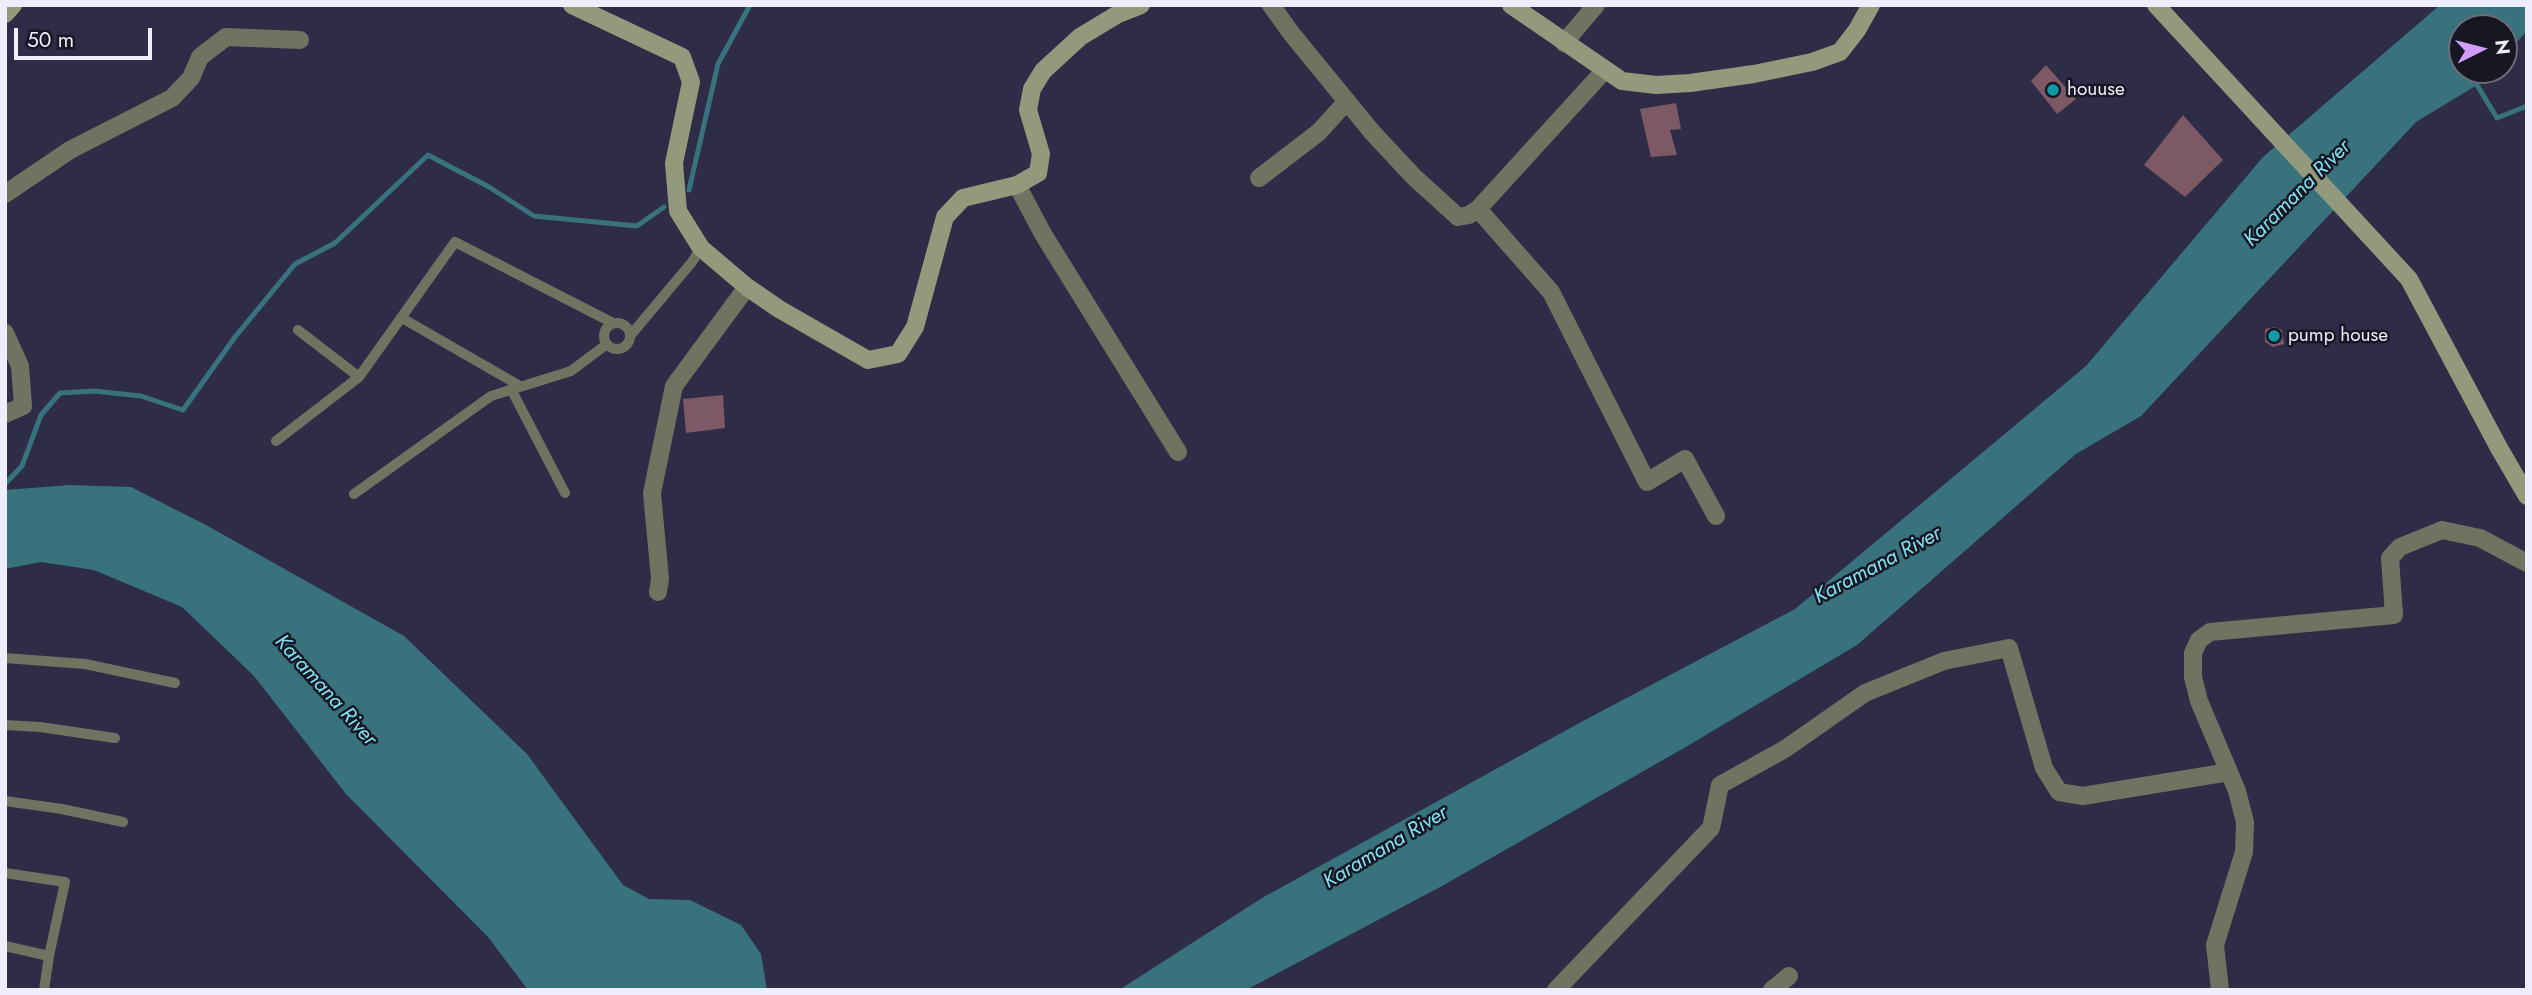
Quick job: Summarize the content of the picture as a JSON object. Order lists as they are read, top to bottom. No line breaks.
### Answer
{"water":["Karamana River"],"places":["houuse","pump house"],"scale_bar":"50 m","north":"right"}
